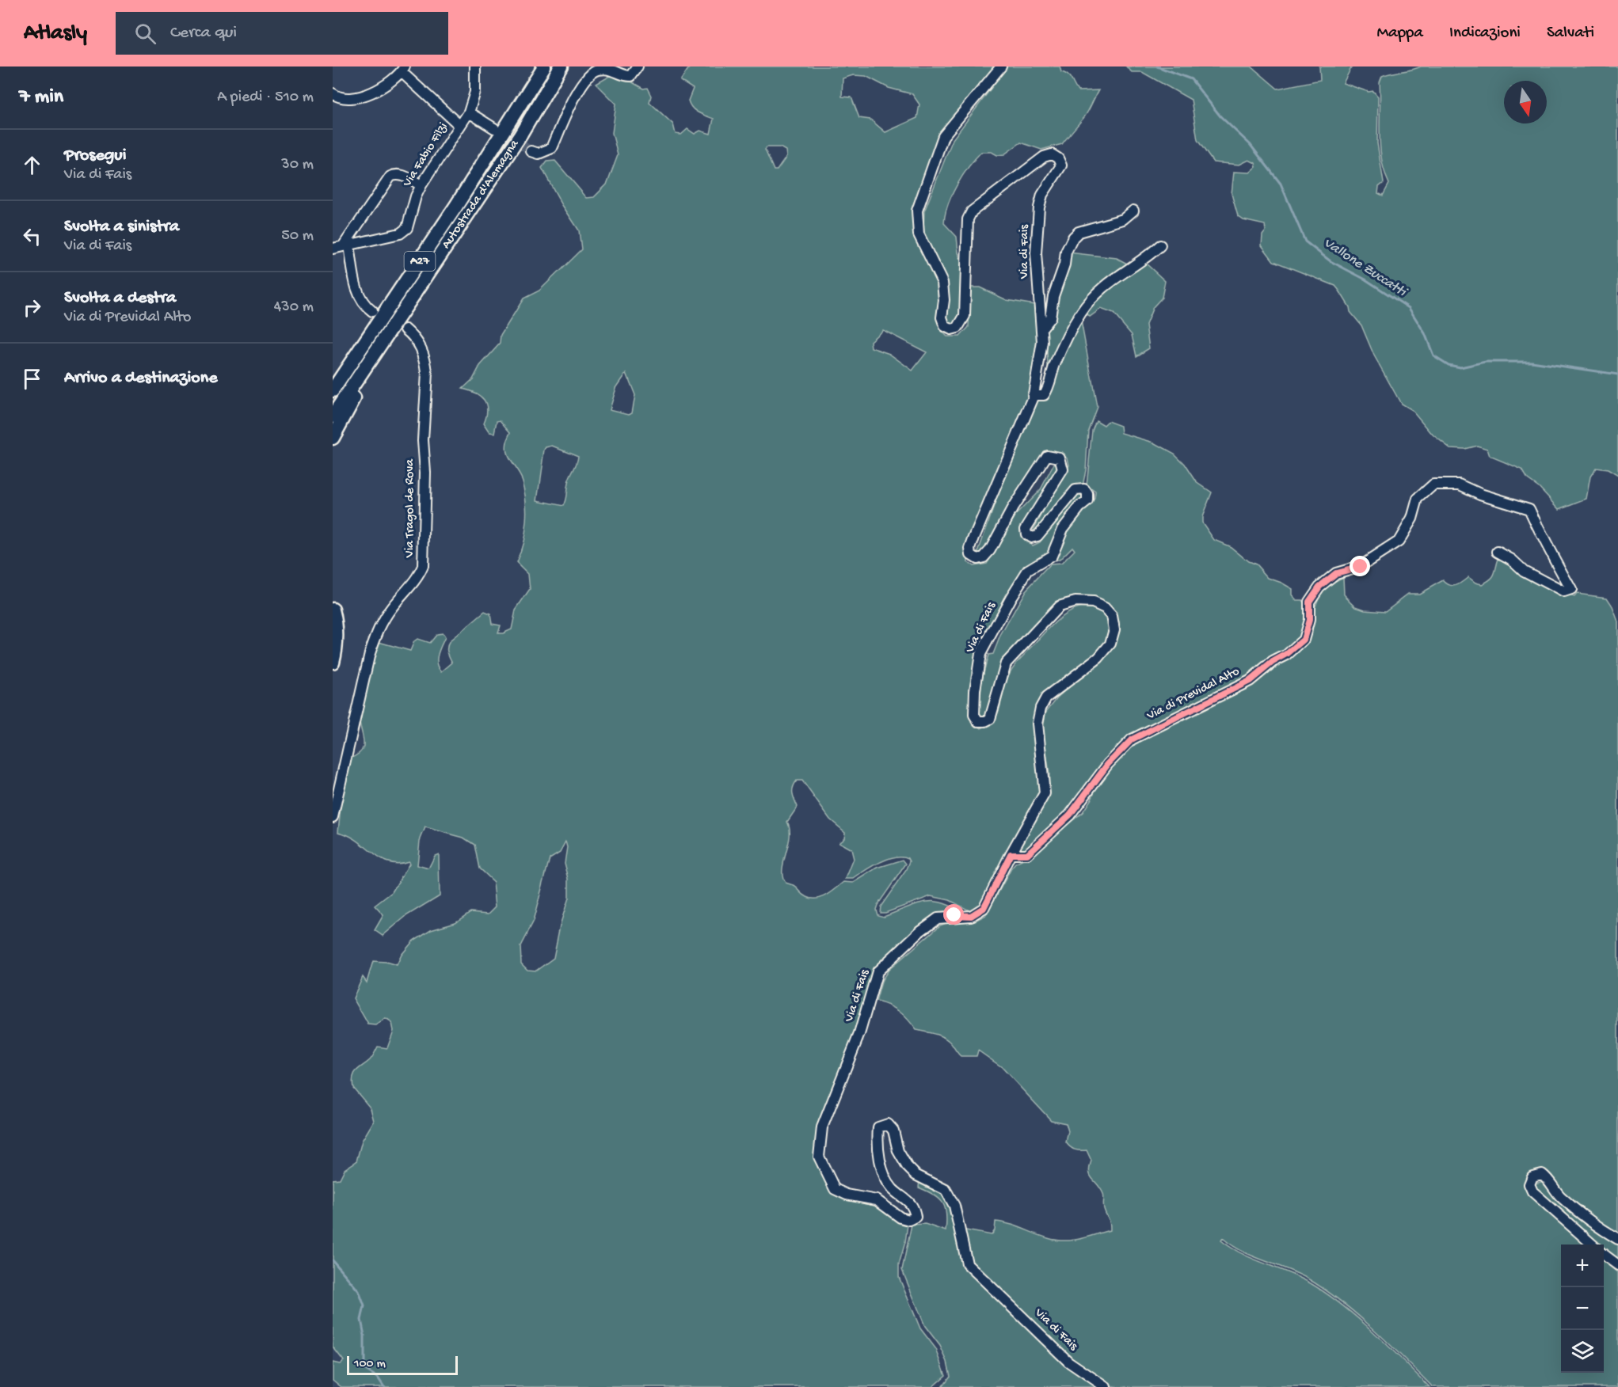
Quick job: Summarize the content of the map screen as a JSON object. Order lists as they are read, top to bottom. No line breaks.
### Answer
{"streets":{"highway":["Autostrada d'Alemagna","A27"],"street":["Via Fabio Filzi","Via di Fais","Via Tragol de Rova","Via di Previdal Alto"]},"crossings":[["Autostrada d'Alemagna","A27"],["Via di Fais","Via di Previdal Alto"]],"water":["Vallone Zuccatti"],"scale_bar":"100 m","north":"bottom","page":{"header":"Atlasly","search":"Cerca qui","nav":["Mappa","Indicazioni","Salvati"],"heading":["7 min","A piedi · 510 m"],"list":[["Prosegui","Via di Fais","30 m"],["Svolta a sinistra","Via di Fais","50 m"],["Svolta a destra","Via di Previdal Alto","430 m"],"Arrivo a destinazione"],"map_buttons":["+","−"],"scale":"100 m"}}
